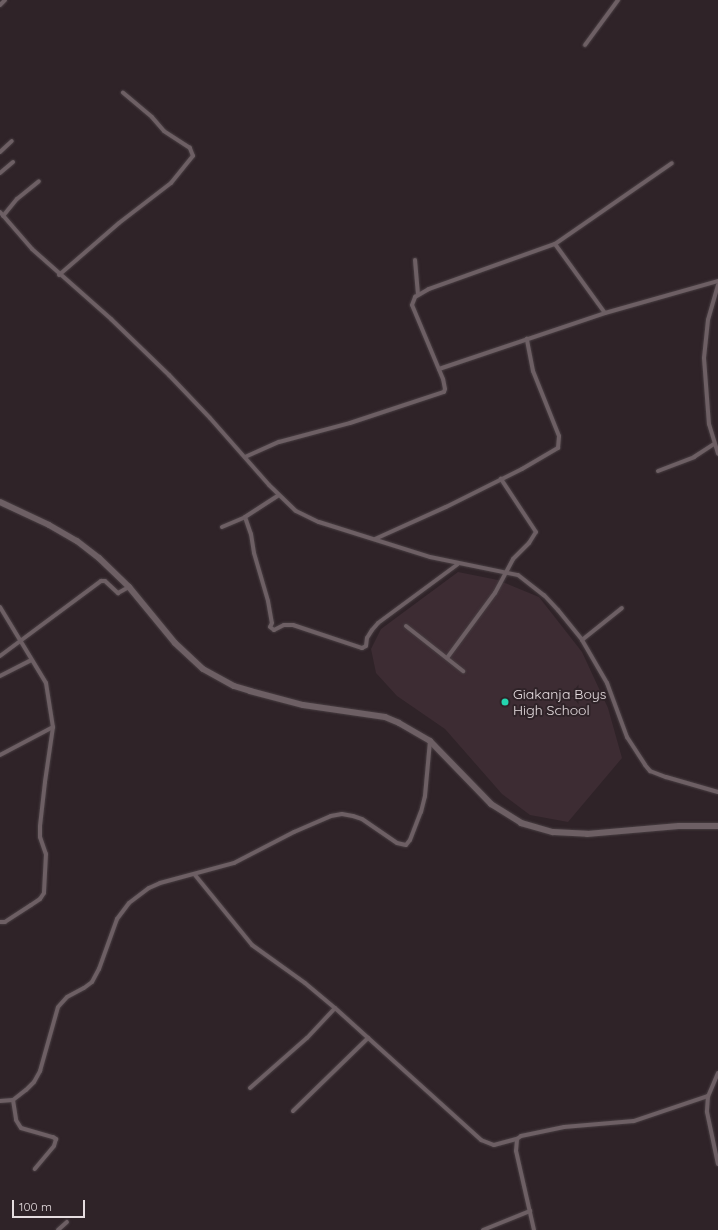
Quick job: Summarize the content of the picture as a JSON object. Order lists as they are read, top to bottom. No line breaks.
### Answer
{"places":["Giakanja Boys High School"],"scale_bar":"100 m"}
